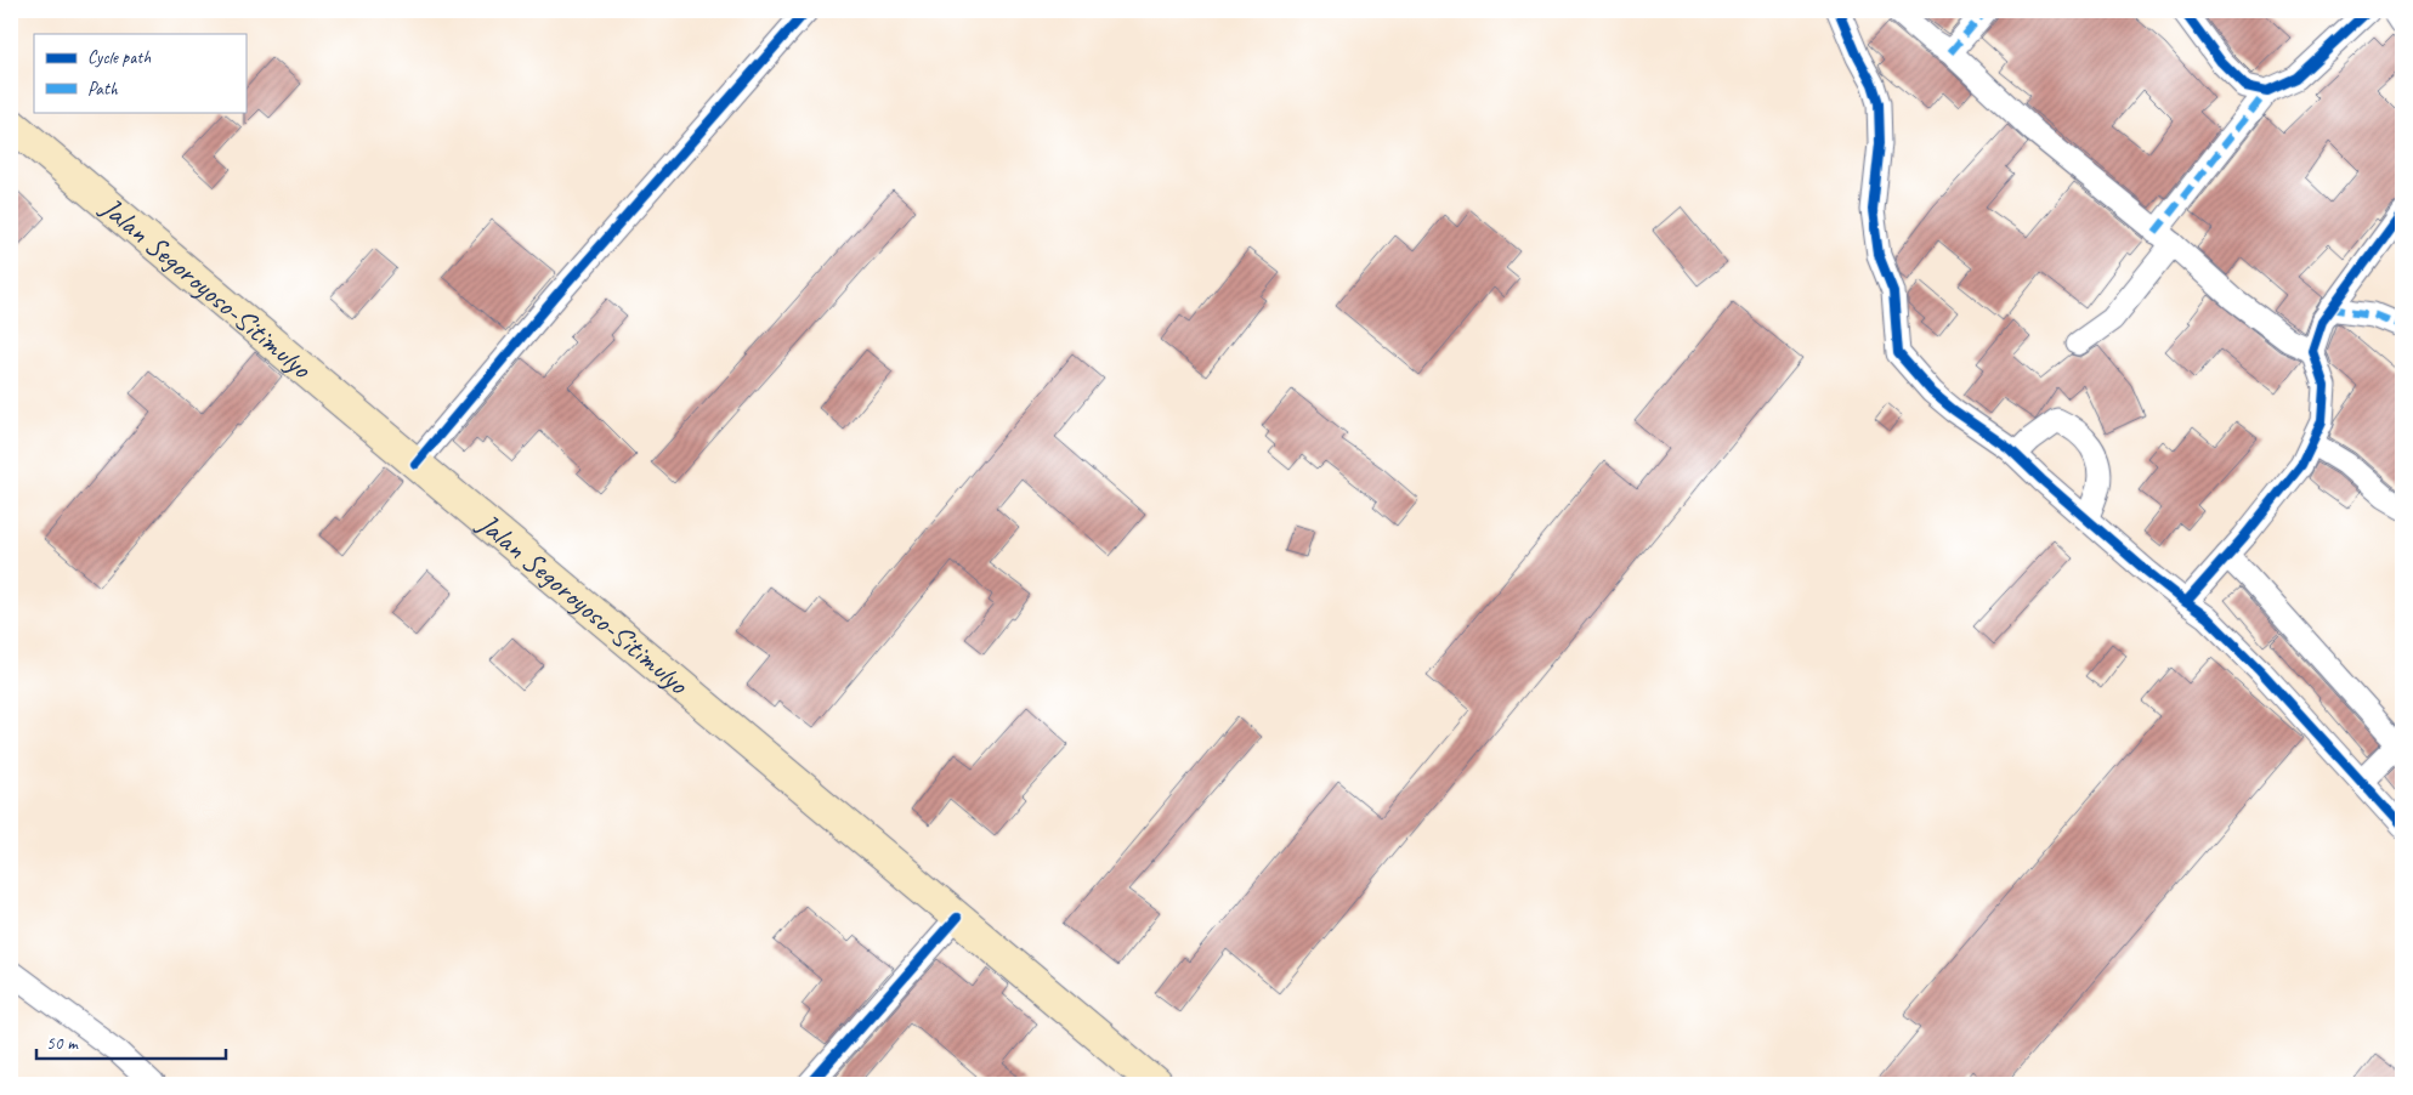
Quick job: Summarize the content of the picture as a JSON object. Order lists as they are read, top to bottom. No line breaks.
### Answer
{"streets":{"main road":["Jalan Segoroyoso-Sitimulyo"]},"legend":["Cycle path","Path"],"scale_bar":"50 m"}
